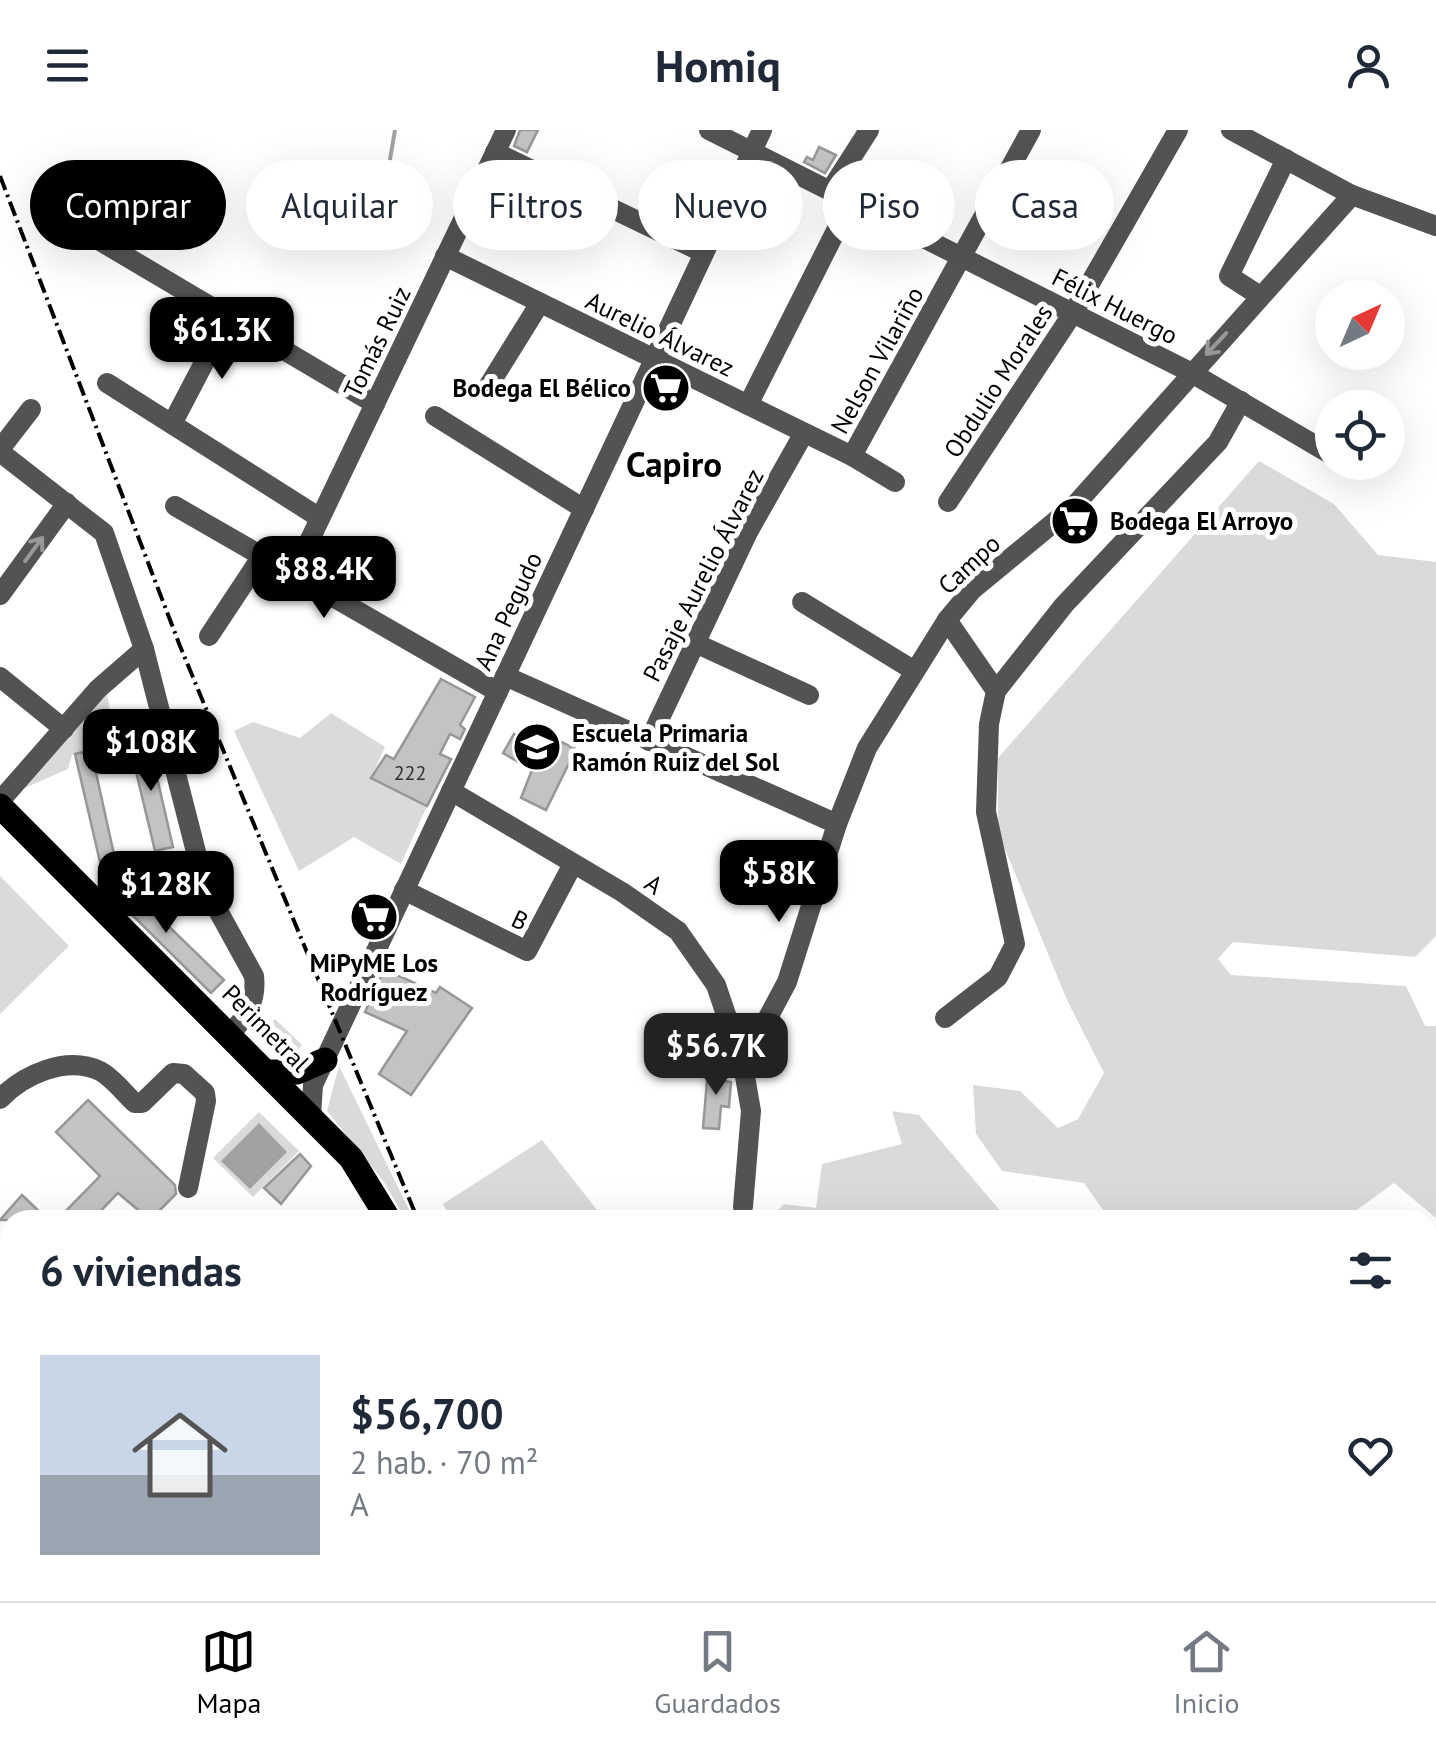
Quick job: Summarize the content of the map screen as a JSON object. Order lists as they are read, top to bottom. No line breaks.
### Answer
{"streets":{"main road":["Perimetral"],"street":["Félix Huergo","Aurelio Álvarez","Tomás Ruiz","Nelson Vilariño","Obdulio Morales","Campo","Pasaje Aurelio Álvarez","Ana Pegudo","A","B"]},"crossings":[["Félix Huergo","Nelson Vilariño"],["Félix Huergo","Obdulio Morales"],["Félix Huergo","Campo"],["Félix Huergo","Ana Pegudo"],["Aurelio Álvarez","Tomás Ruiz"],["Aurelio Álvarez","Nelson Vilariño"],["Aurelio Álvarez","Pasaje Aurelio Álvarez"],["Aurelio Álvarez","Ana Pegudo"],["Campo","A"],["Ana Pegudo","A"],["Ana Pegudo","B"],["Ana Pegudo","Perimetral"],["A","B"]],"districts":["Capiro"],"places":{"supermarket":["Bodega El Bélico","Bodega El Arroyo","MiPyME Los Rodríguez"],"school or university":["Escuela Primaria Ramón Ruiz del Sol"]},"house_numbers":["222"],"north":"top right","page":{"header":"Homiq","chip":["Comprar","Alquilar","Filtros","Nuevo","Piso","Casa"],"price":["$61.3K","$88.4K","$108K","$58K","$128K","$56.7K"],"heading":"6 viviendas","list":[{"name":"$56,700","note":"2 hab. · 70 m² · A"}],"tabs":["Mapa","Guardados","Inicio"]}}
